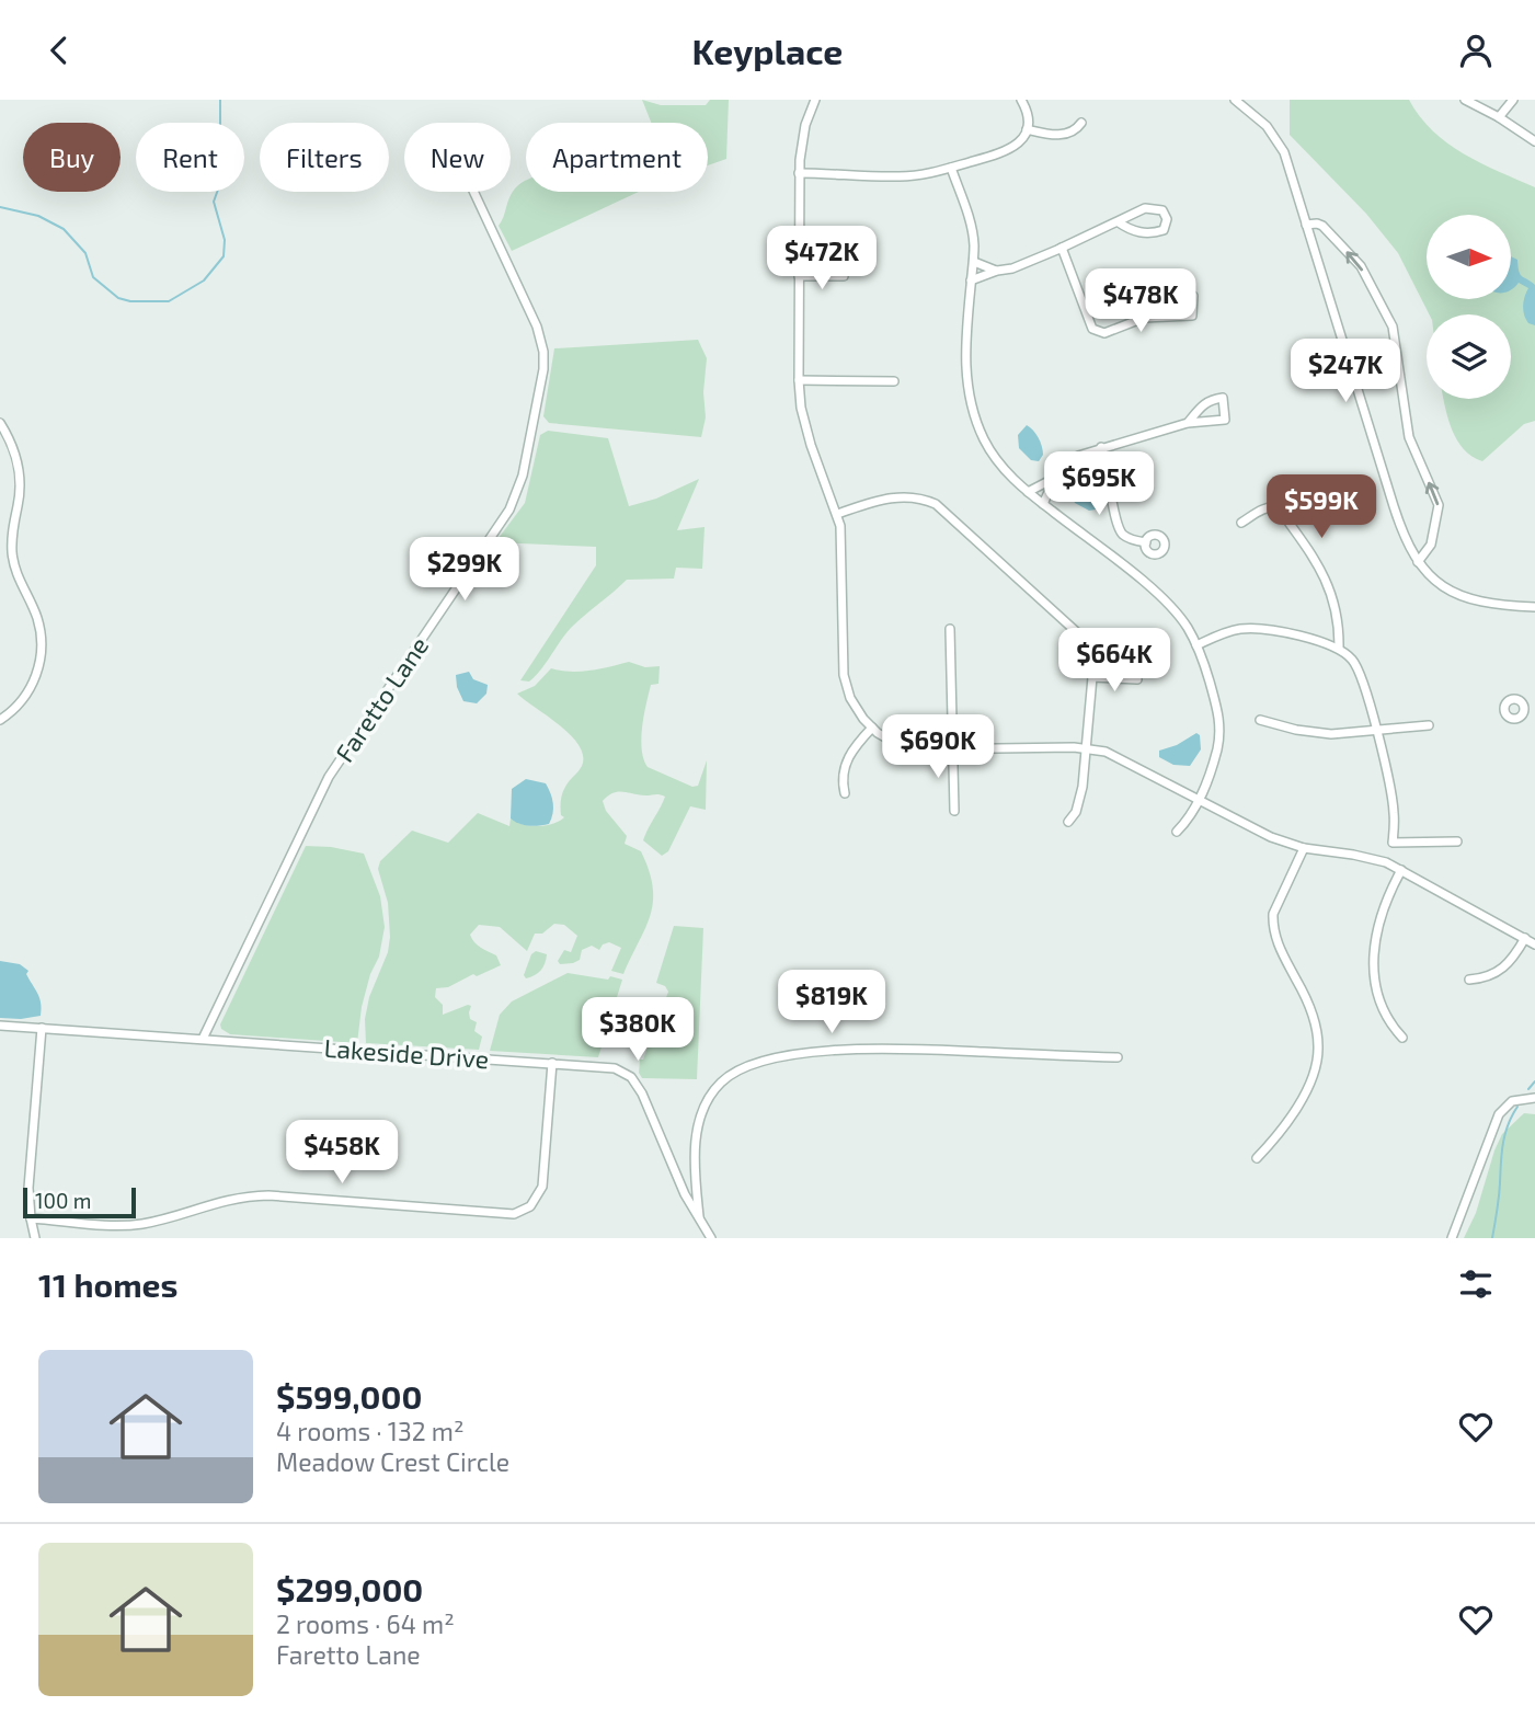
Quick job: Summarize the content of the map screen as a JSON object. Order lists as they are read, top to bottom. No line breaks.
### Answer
{"streets":{"street":["Faretto Lane","Lakeside Drive"]},"crossings":[["Faretto Lane","Lakeside Drive"]],"scale_bar":"100 m","north":"right","page":{"header":"Keyplace","chip":["Buy","Rent","Filters","New","Apartment"],"price":["$472K","$478K","$247K","$695K","$599K","$299K","$664K","$690K","$819K","$380K","$458K"],"scale":"100 m","heading":"11 homes","list":[{"name":"$599,000","note":"4 rooms · 132 m² · Meadow Crest Circle"},{"name":"$299,000","note":"2 rooms · 64 m² · Faretto Lane"}]}}
